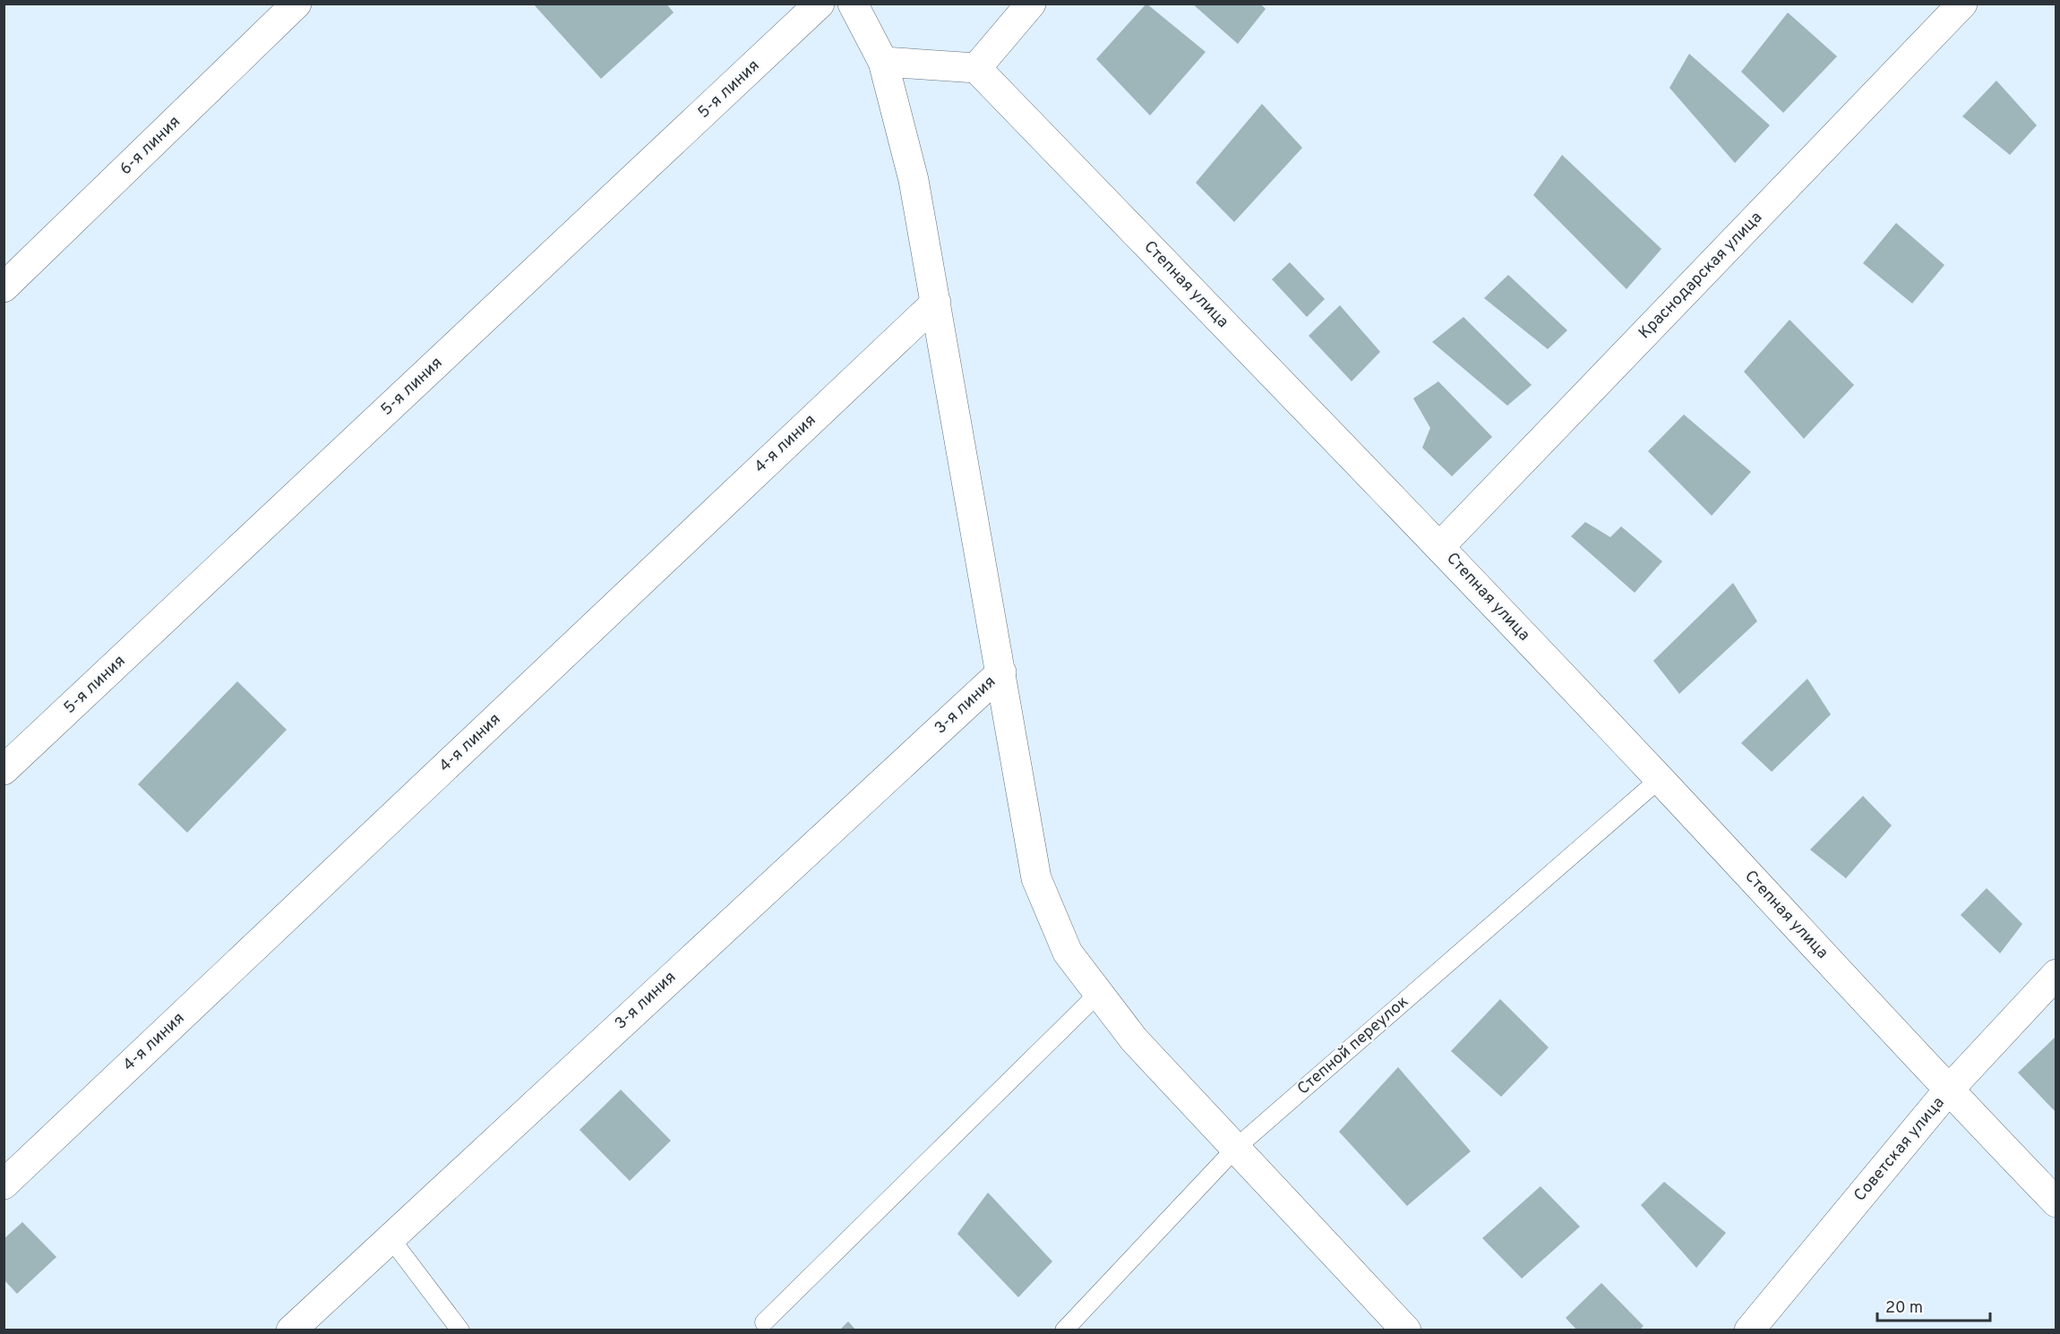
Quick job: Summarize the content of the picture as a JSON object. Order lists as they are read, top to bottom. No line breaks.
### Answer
{"streets":{"street":["5-я линия","6-я линия","Краснодарская улица","Степная улица","4-я линия","3-я линия","Советская улица"],"lane":["Степной переулок"]},"crossings":[["Краснодарская улица","Степная улица"],["Степная улица","Степной переулок"],["Степная улица","Советская улица"]],"scale_bar":"20 m"}
